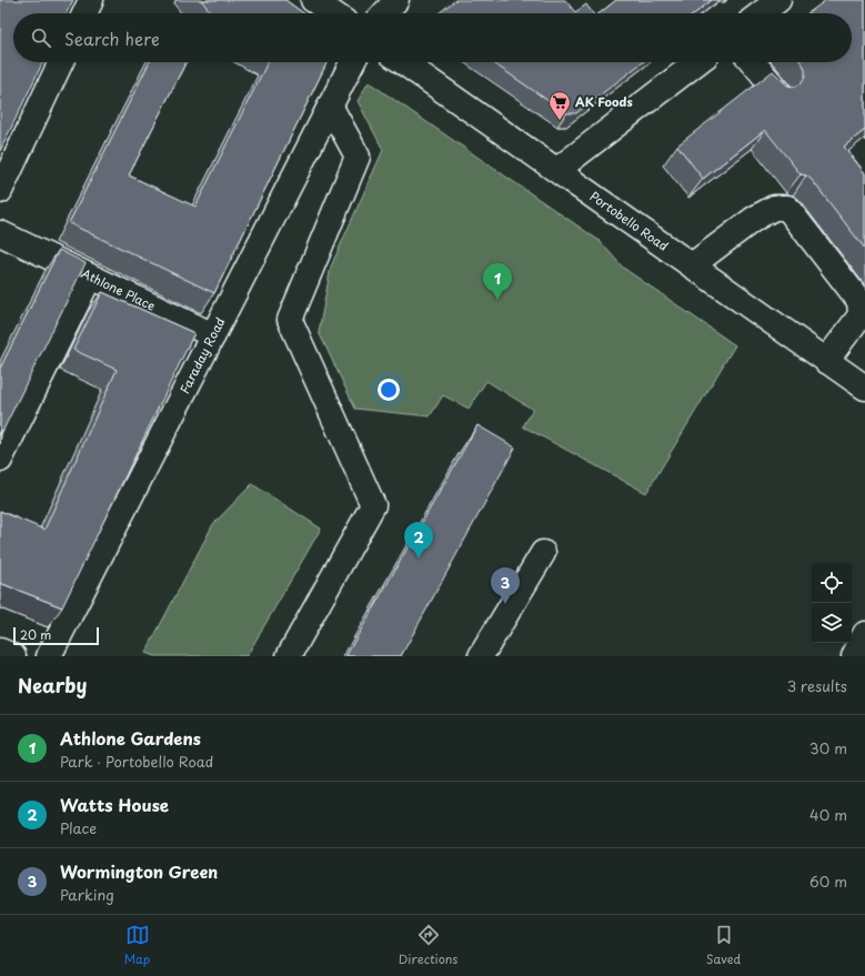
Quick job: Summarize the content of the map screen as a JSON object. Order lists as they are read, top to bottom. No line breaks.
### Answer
{"streets":{"street":["Portobello Road","Athlone Place","Faraday Road"]},"crossings":[["Athlone Place","Faraday Road"]],"places":{"supermarket":["AK Foods"]},"scale_bar":"20 m","page":{"search":"Search here","pins":["1","2","3"],"scale":"20 m","heading":["Nearby","3 results"],"list":[{"mark":"1","name":"Athlone Gardens","note":"Park · Portobello Road","value":"30 m"},{"mark":"2","name":"Watts House","note":"Place","value":"40 m"},{"mark":"3","name":"Wormington Green","note":"Parking","value":"60 m"}],"nav":["Map","Directions","Saved"]}}
